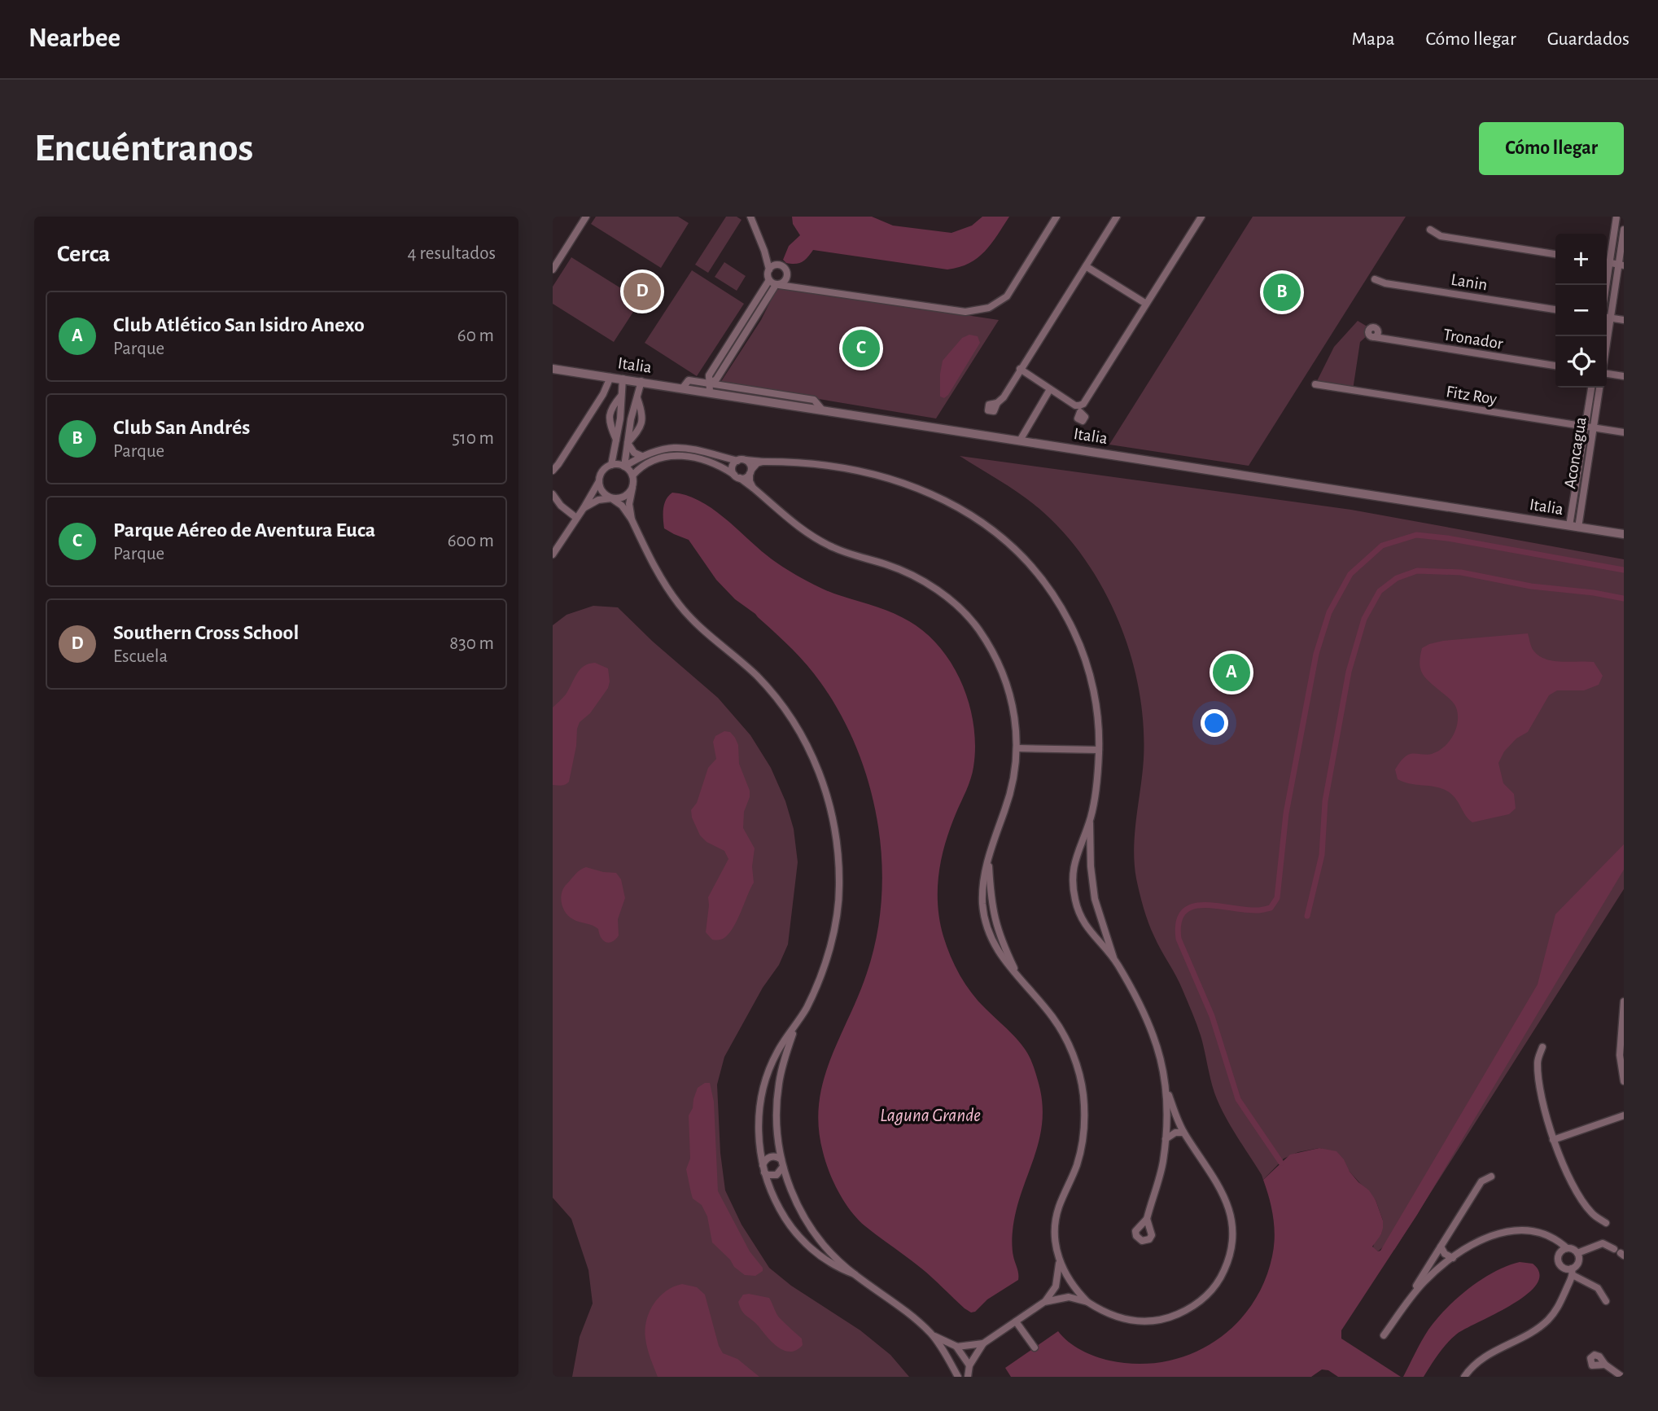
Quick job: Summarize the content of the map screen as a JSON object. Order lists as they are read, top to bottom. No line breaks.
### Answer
{"streets":{"street":["Lanin","Tronador","Italia","Fitz Roy","Aconcagua"]},"crossings":[["Italia","Aconcagua"],["Fitz Roy","Aconcagua"]],"water":["Laguna Grande"],"page":{"header":"Nearbee","nav":["Mapa","Cómo llegar","Guardados"],"buttons":"Cómo llegar","title":"Encuéntranos","heading":["Cerca","4 resultados"],"map_buttons":["+","−"],"pins":["D","B","C","A"],"list":[{"mark":"A","name":"Club Atlético San Isidro Anexo","note":"Parque","value":"60 m"},{"mark":"B","name":"Club San Andrés","note":"Parque","value":"510 m"},{"mark":"C","name":"Parque Aéreo de Aventura Euca","note":"Parque","value":"600 m"},{"mark":"D","name":"Southern Cross School","note":"Escuela","value":"830 m"}]}}
